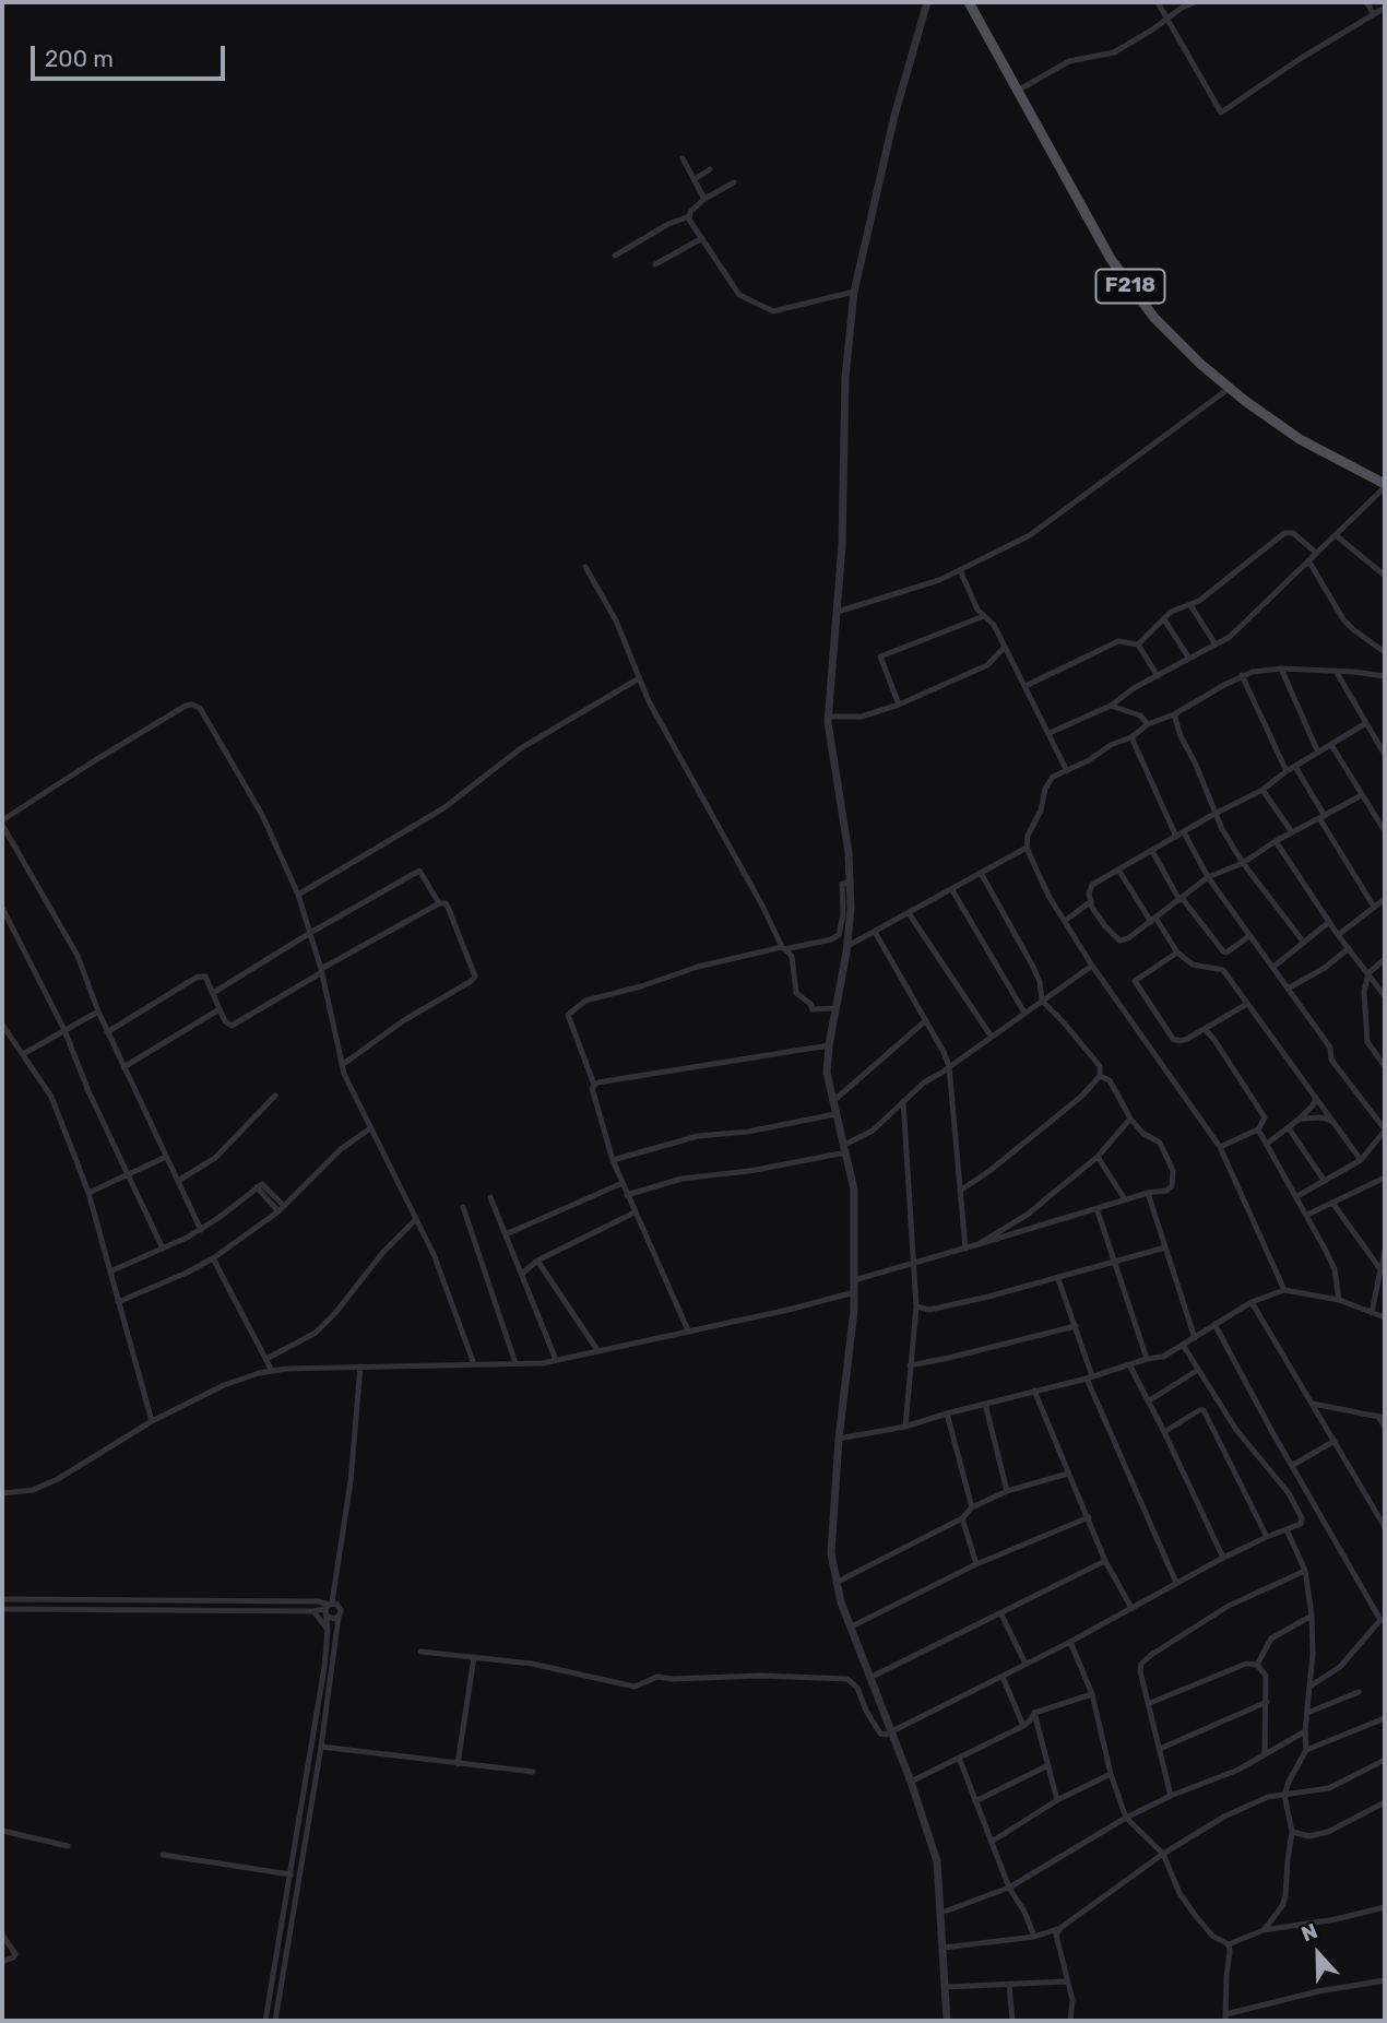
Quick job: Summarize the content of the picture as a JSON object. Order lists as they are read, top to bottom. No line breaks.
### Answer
{"streets":{"main road":["F218"]},"scale_bar":"200 m","north":"top"}
